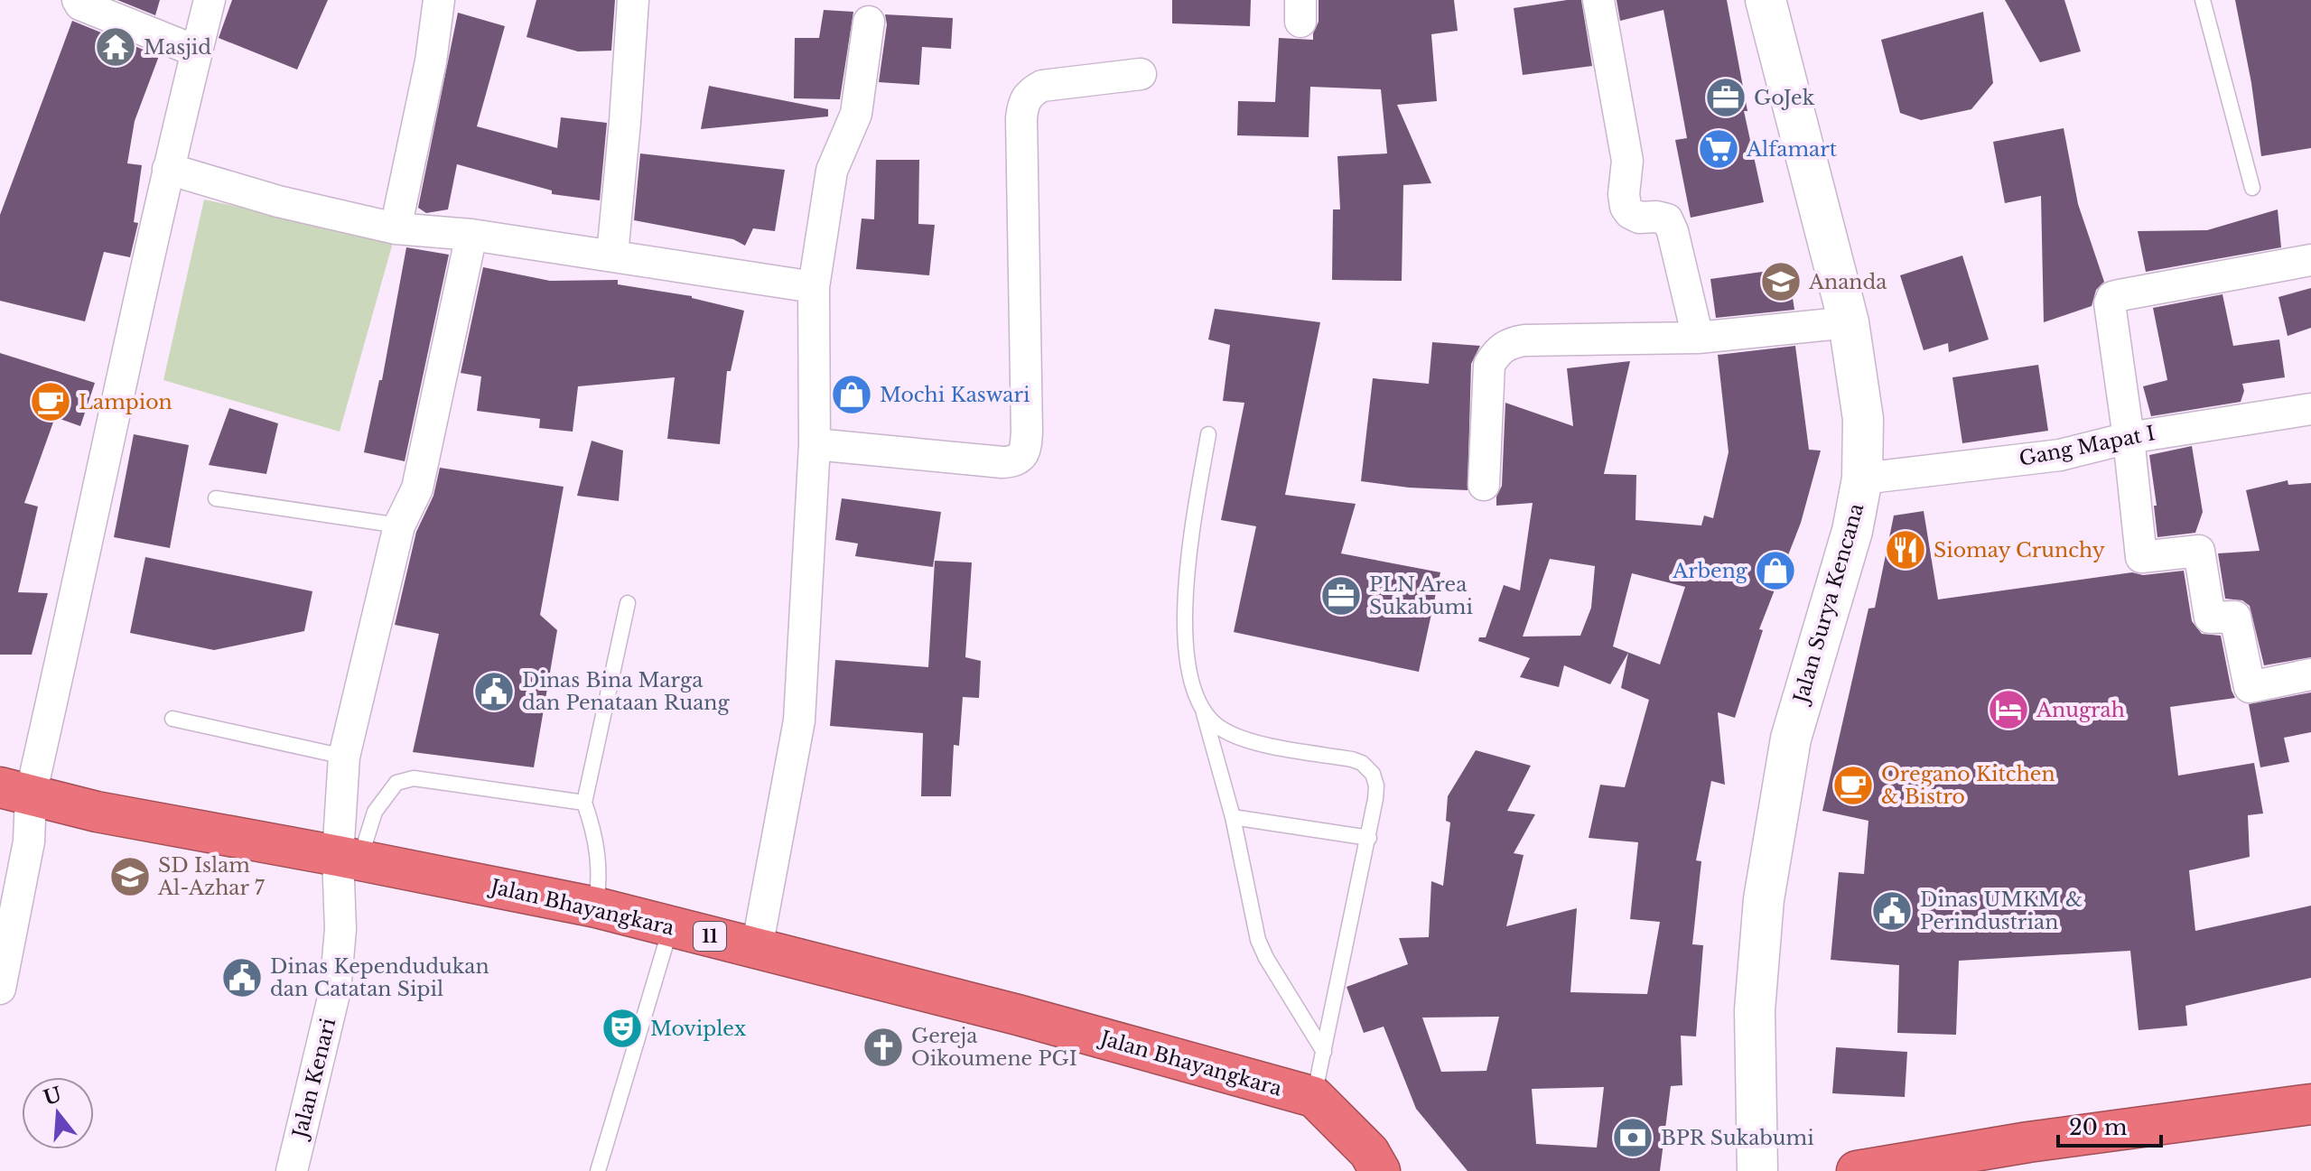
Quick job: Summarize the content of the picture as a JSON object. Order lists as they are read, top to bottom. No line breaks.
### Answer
{"streets":{"highway":["Jalan Bhayangkara","11"],"street":["Gang Mapat I","Jalan Surya Kencana","Jalan Kenari"]},"crossings":[["Gang Mapat I","Jalan Surya Kencana"],["Jalan Bhayangkara","Jalan Kenari"]],"places":{"temple":["Masjid"],"office":["GoJek","PLN Area Sukabumi"],"supermarket":["Alfamart"],"school or university":["Ananda","SD Islam Al-Azhar 7"],"shop":["Mochi Kaswari","Arbeng"],"cafe":["Lampion","Oregano Kitchen & Bistro"],"restaurant":["Siomay Crunchy"],"public building":["Dinas Bina Marga dan Penataan Ruang","Dinas UMKM & Perindustrian","Dinas Kependudukan dan Catatan Sipil"],"hotel":["Anugrah"],"theatre":["Moviplex"],"church":["Gereja Oikoumene PGI"],"bank":["BPR Sukabumi"]},"scale_bar":"20 m","north":"top"}
